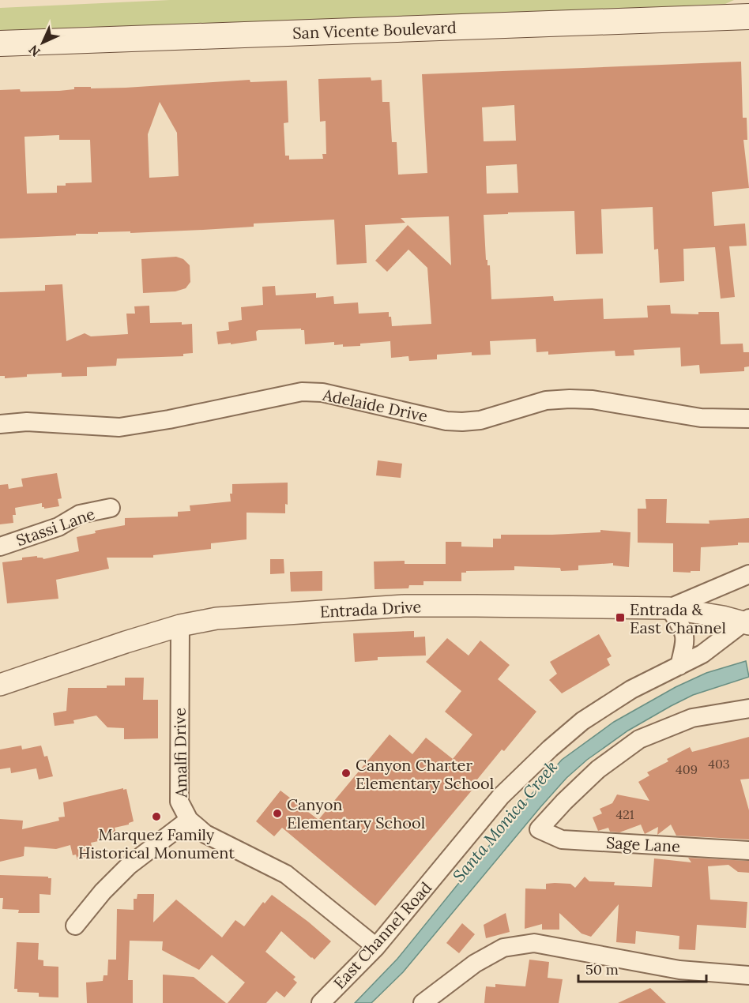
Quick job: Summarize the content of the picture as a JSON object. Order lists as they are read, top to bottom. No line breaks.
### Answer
{"streets":{"main road":["San Vicente Boulevard"],"street":["Adelaide Drive","Stassi Lane","Entrada Drive","Amalfi Drive","Sage Lane","East Channel Road"]},"crossings":[["Entrada Drive","Amalfi Drive"],["Entrada Drive","East Channel Road"],["Amalfi Drive","East Channel Road"]],"water":["Santa Monica Creek"],"places":{"transit":["Entrada & East Channel"],"other":["Canyon Charter Elementary School","Canyon Elementary School","Marquez Family Historical Monument"]},"house_numbers":["403","409","421"],"scale_bar":"50 m","north":"bottom left"}
